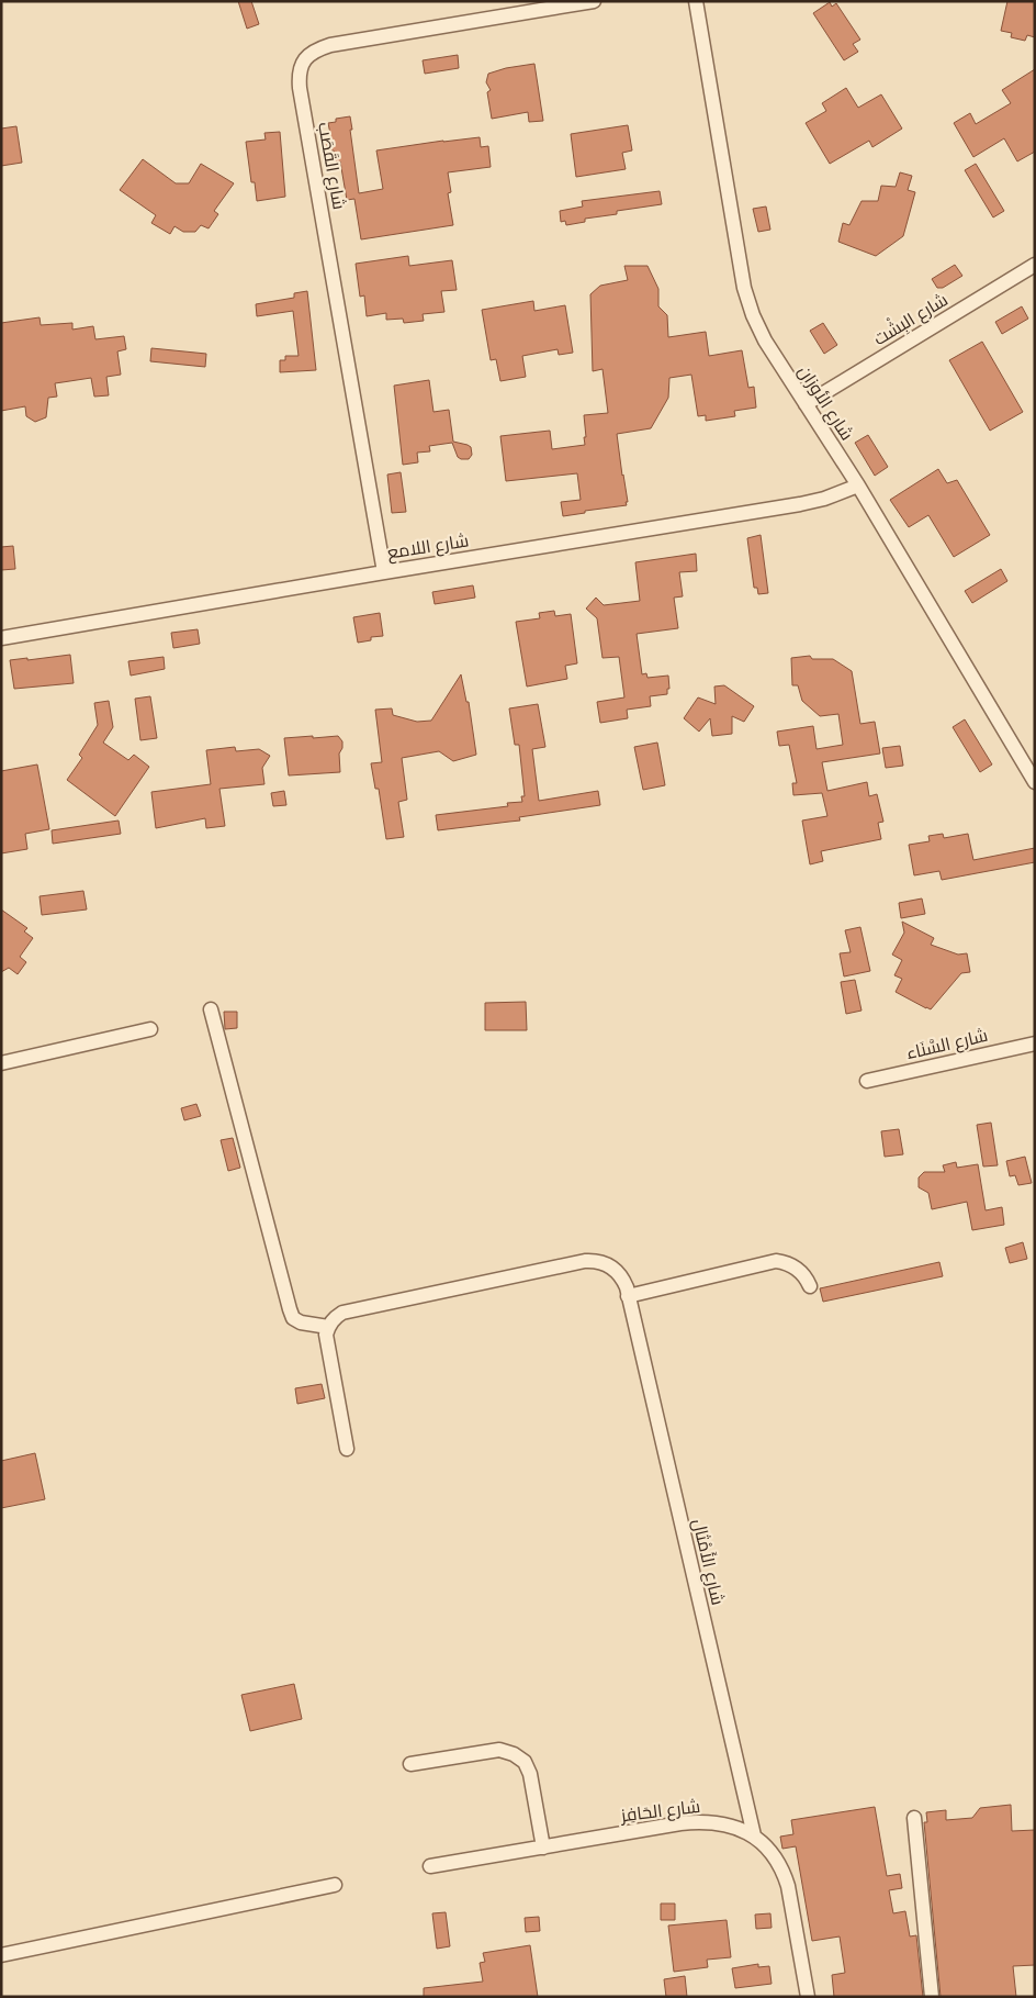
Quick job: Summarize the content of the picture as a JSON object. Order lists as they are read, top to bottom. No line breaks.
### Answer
{"streets":{"street":["شارع القَصَب","شارع البِشْت","شارع الأوزان","شارع اللامع","شارع السَّنَاء","شارع الأَمْثال","شارع الحَافِز"]},"crossings":[["شارع القَصَب","شارع اللامع"],["شارع البِشْت","شارع الأوزان"],["شارع الأوزان","شارع اللامع"],["شارع الأَمْثال","شارع الحَافِز"]]}
